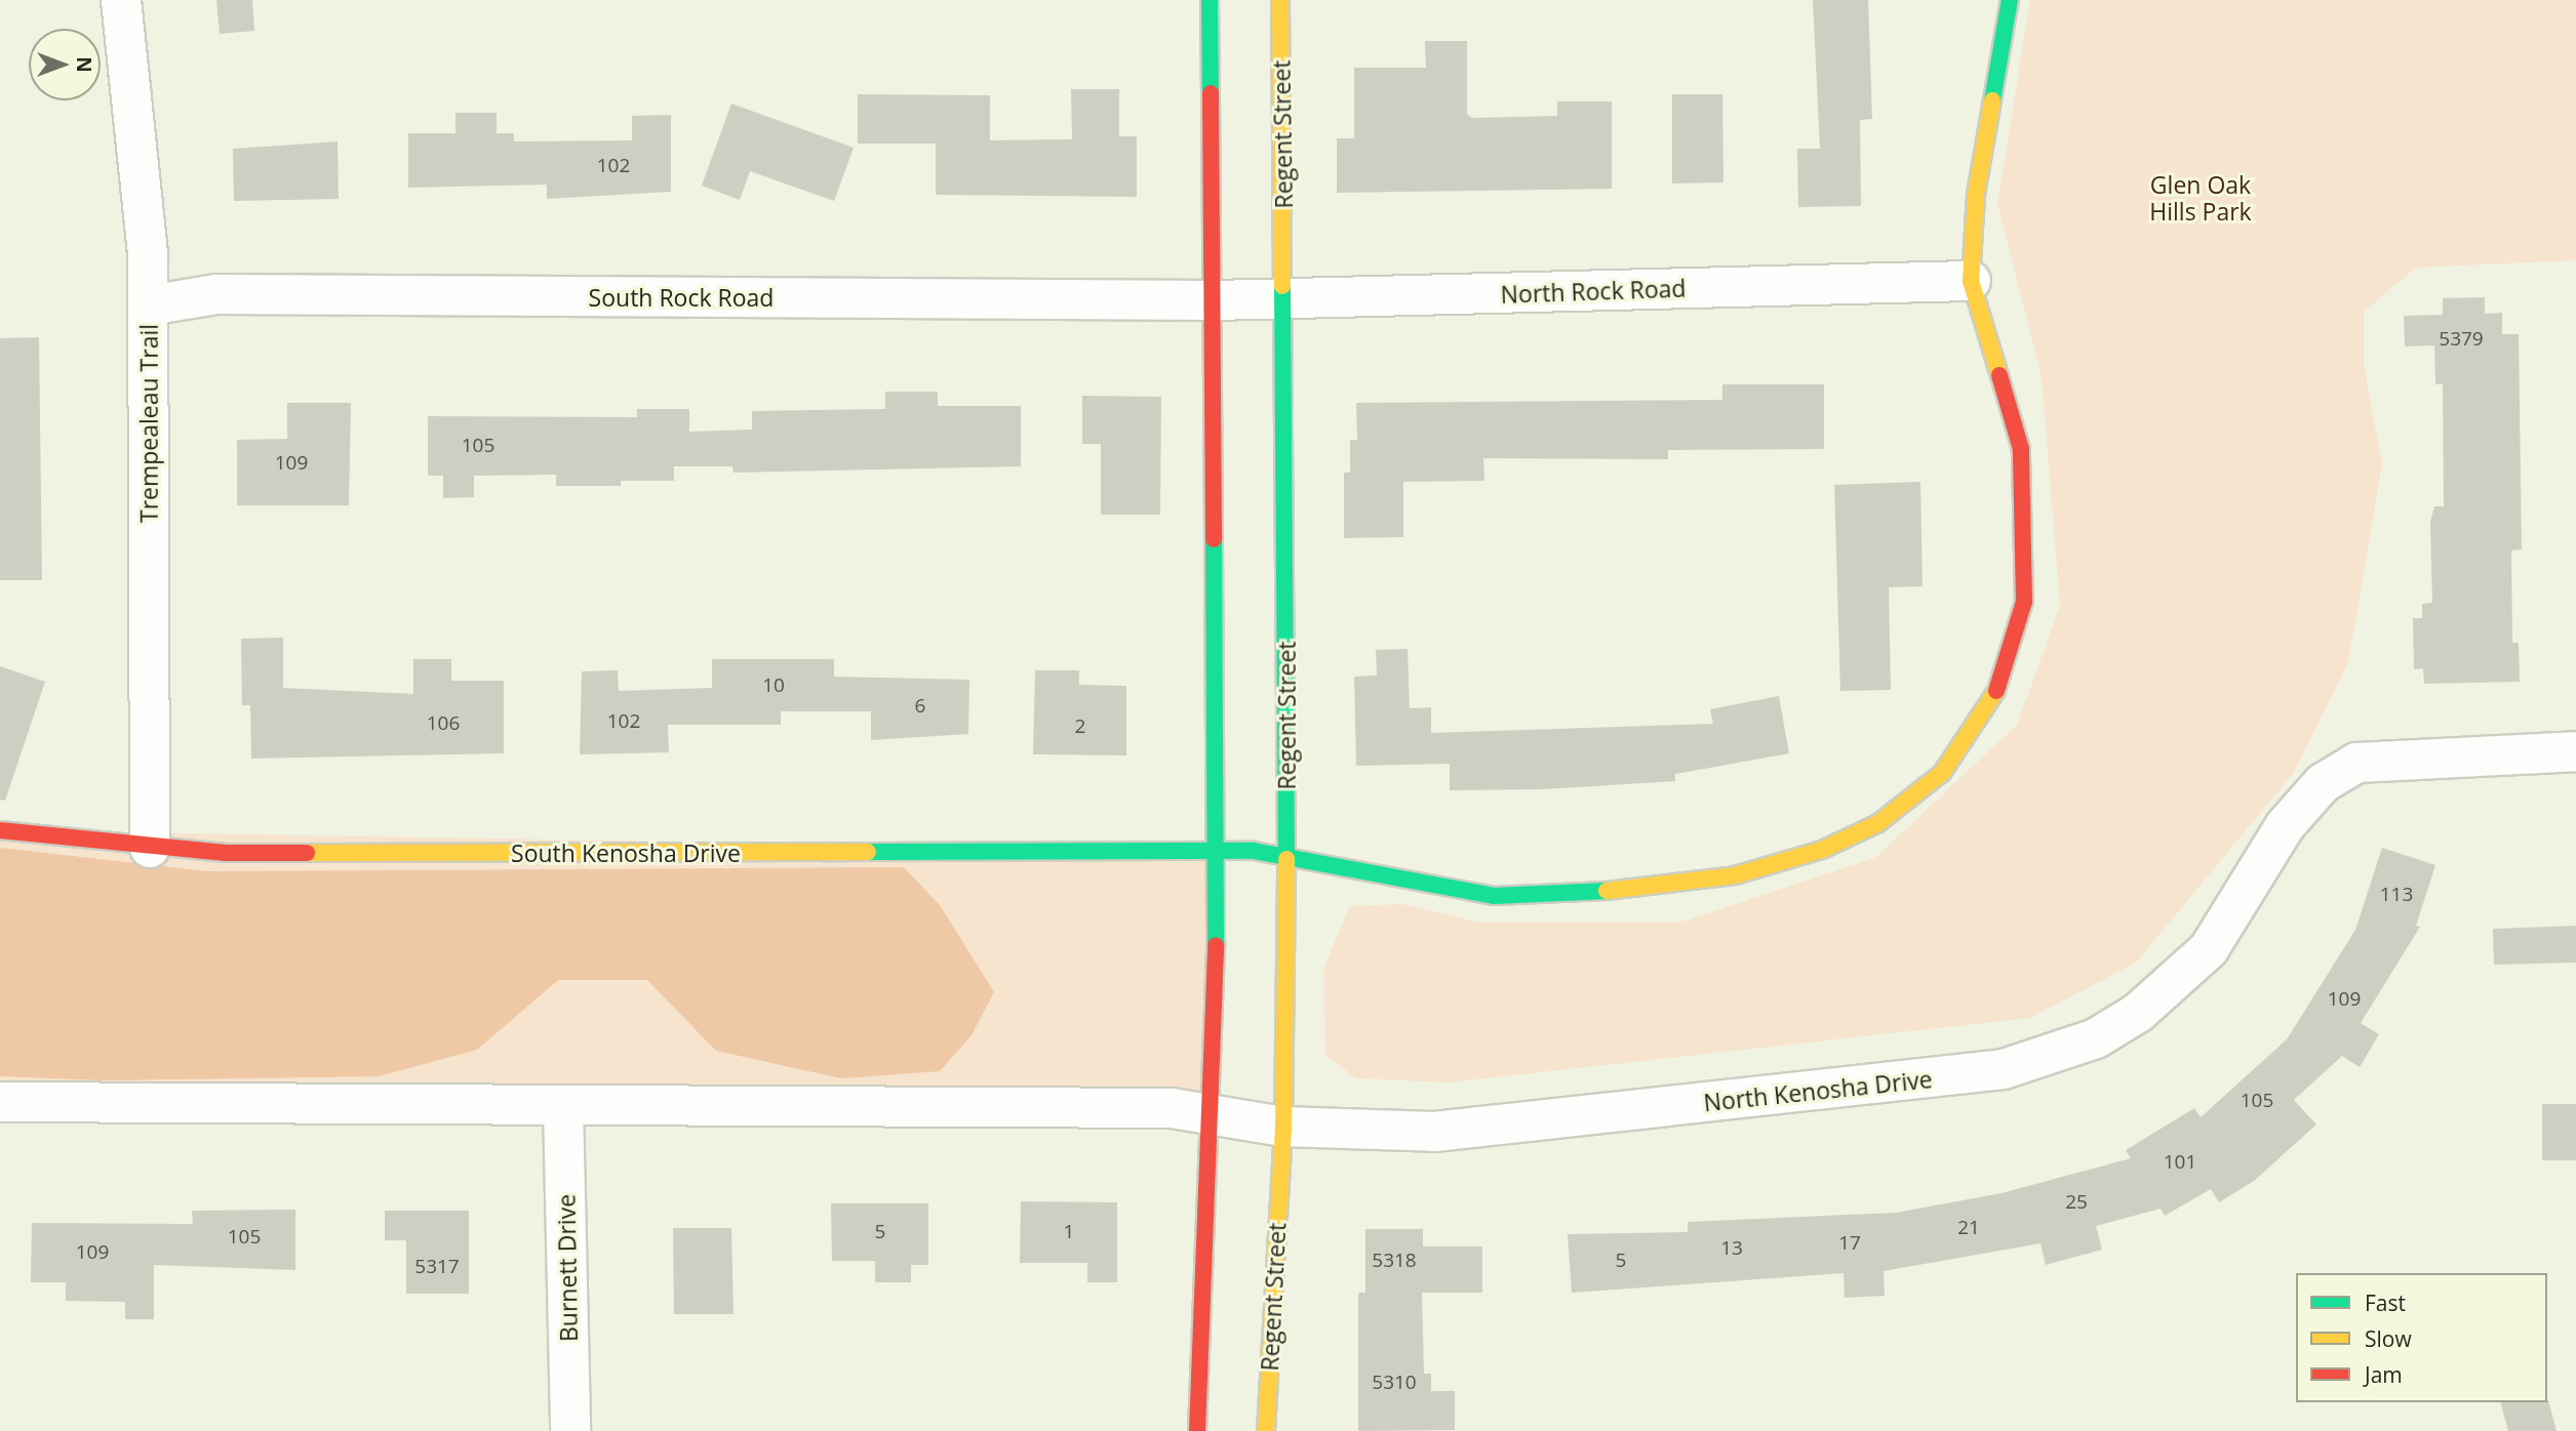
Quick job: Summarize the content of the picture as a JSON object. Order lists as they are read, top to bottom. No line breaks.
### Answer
{"streets":{"street":["Regent Street","North Rock Road","South Rock Road","Trempealeau Trail","South Kenosha Drive","North Kenosha Drive","Burnett Drive"]},"crossings":[["Regent Street","North Rock Road"],["Regent Street","South Kenosha Drive"],["Regent Street","North Kenosha Drive"],["North Rock Road","South Rock Road"],["South Rock Road","Trempealeau Trail"],["Trempealeau Trail","South Kenosha Drive"]],"parks":["Glen Oak Hills Park"],"house_numbers":["102","5379","105","109","10","6","102","106","2","113","109","105","101","25","21","5","1","105","17","13","109","5318","5","5317","5310"],"legend":["Fast","Slow","Jam"],"north":"right"}
